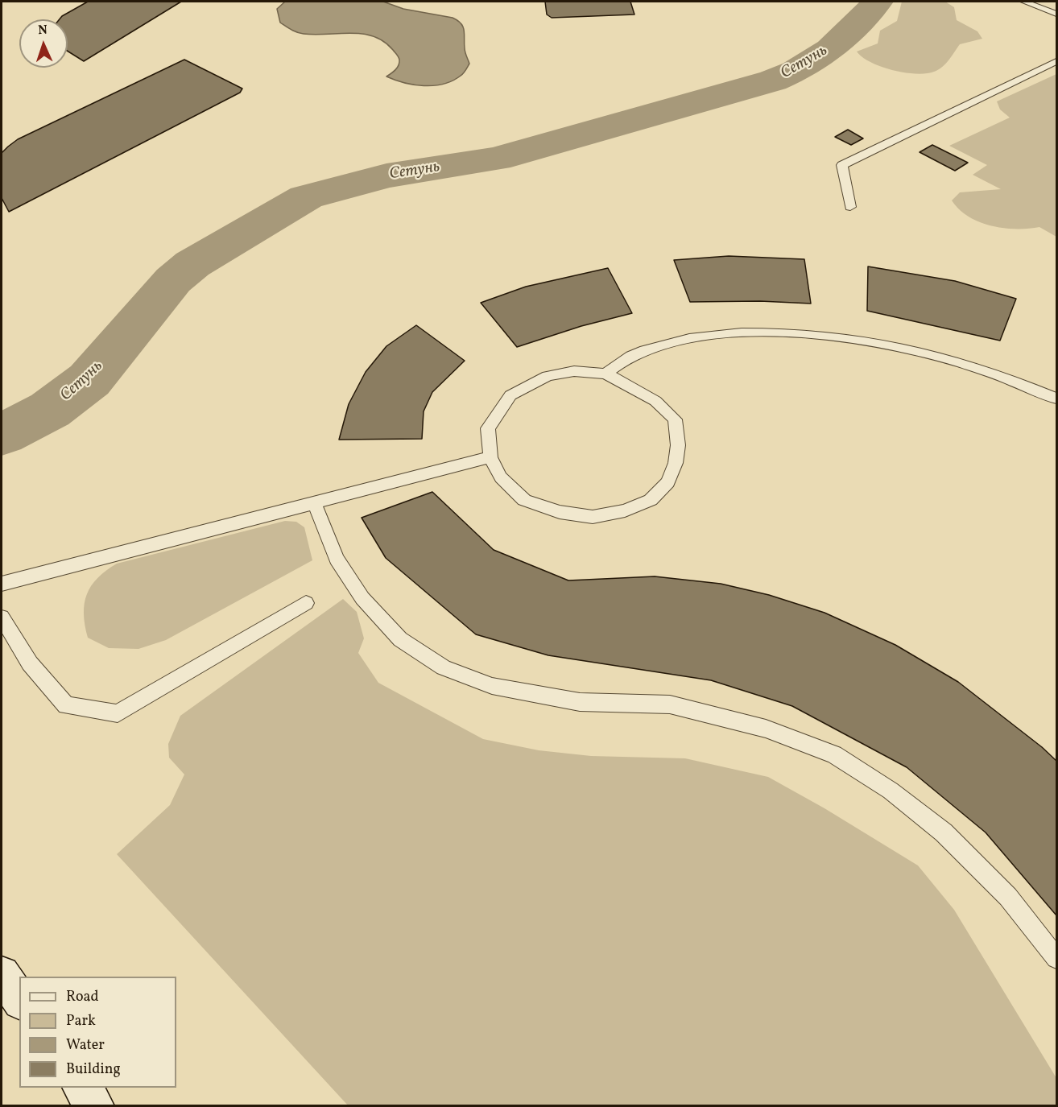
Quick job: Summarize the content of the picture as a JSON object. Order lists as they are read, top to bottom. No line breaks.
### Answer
{"water":["Сетунь"],"legend":["Road","Park","Water","Building"],"north":"top"}
